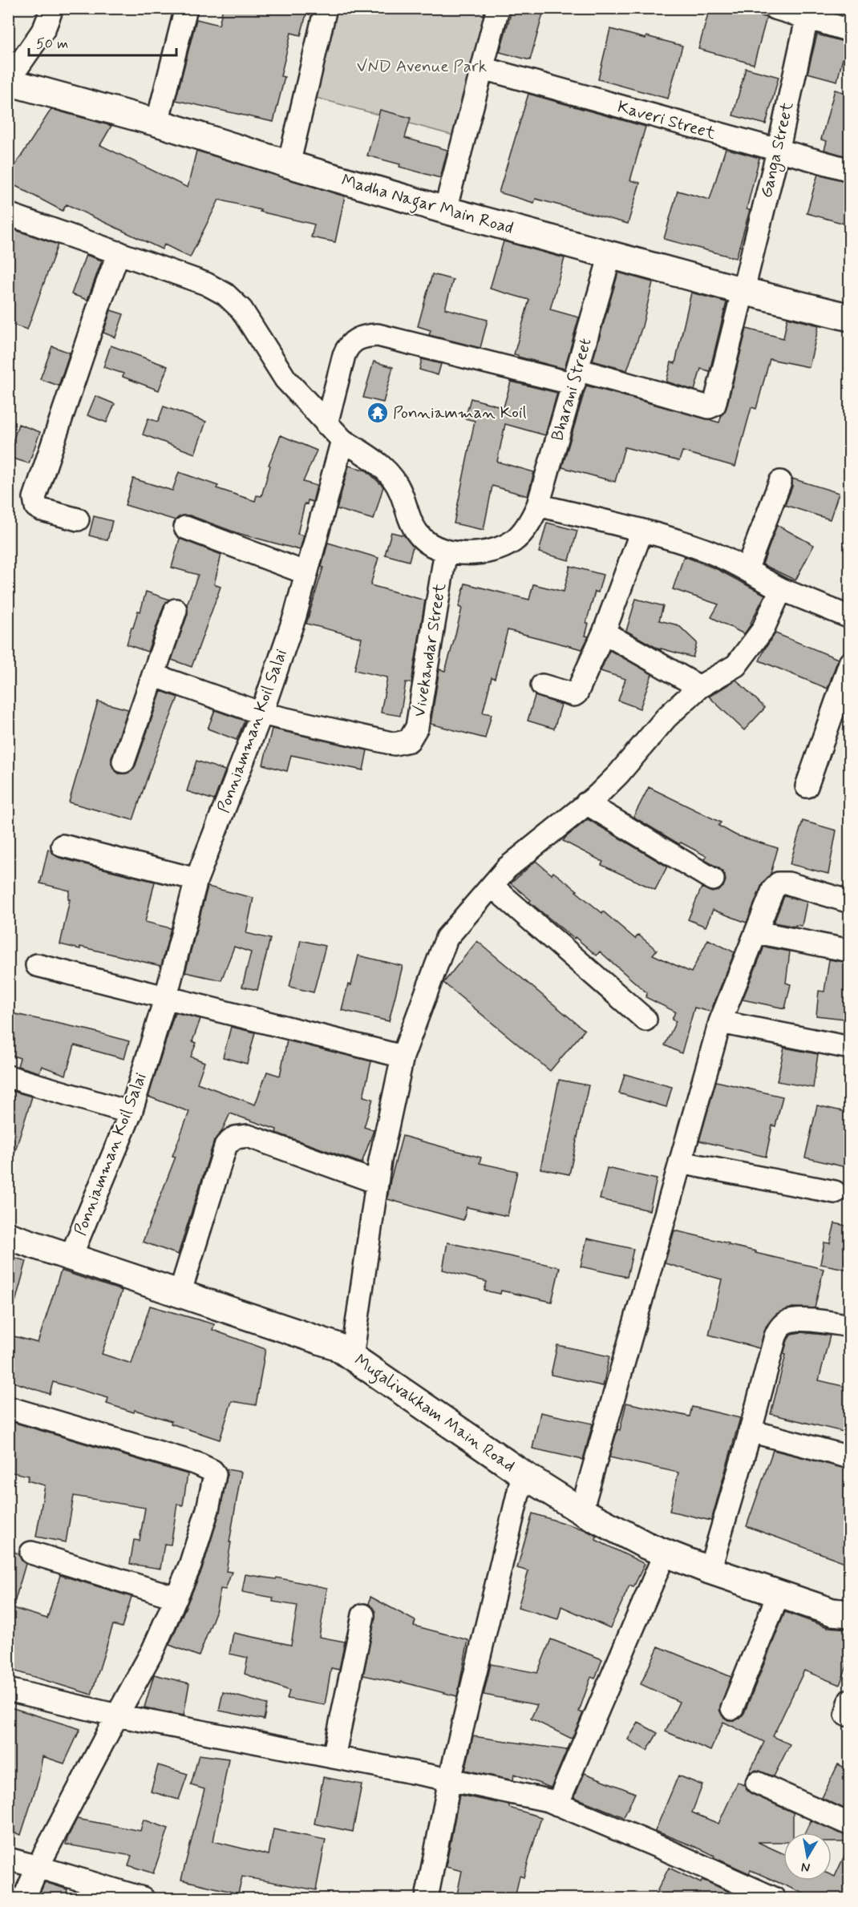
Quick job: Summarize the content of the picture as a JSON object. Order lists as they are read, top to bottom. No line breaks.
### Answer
{"streets":{"street":["Kaveri Street","Ganga Street","Madha Nagar Main Road","Bharani Street","Vivekandar Street","Ponniamman Koil Salai","Mugalivakkam Main Road"]},"crossings":[["Kaveri Street","Ganga Street"],["Ganga Street","Madha Nagar Main Road"],["Ganga Street","Bharani Street"],["Madha Nagar Main Road","Bharani Street"],["Vivekandar Street","Ponniamman Koil Salai"],["Ponniamman Koil Salai","Mugalivakkam Main Road"]],"parks":["VND Avenue Park"],"places":{"temple":["Ponniamman Koil"]},"scale_bar":"50 m","north":"bottom"}
